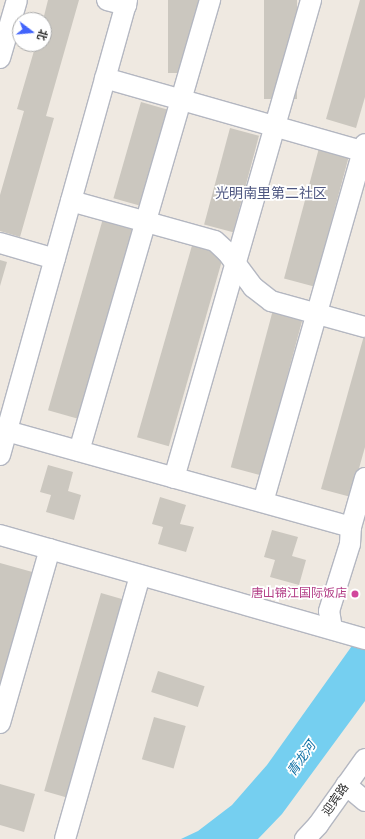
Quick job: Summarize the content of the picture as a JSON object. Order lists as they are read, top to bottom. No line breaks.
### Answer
{"streets":{"street":["迎宾路"]},"districts":["光明南里第二社区"],"water":["青龙河"],"places":["唐山锦江国际饭店"],"north":"right"}
